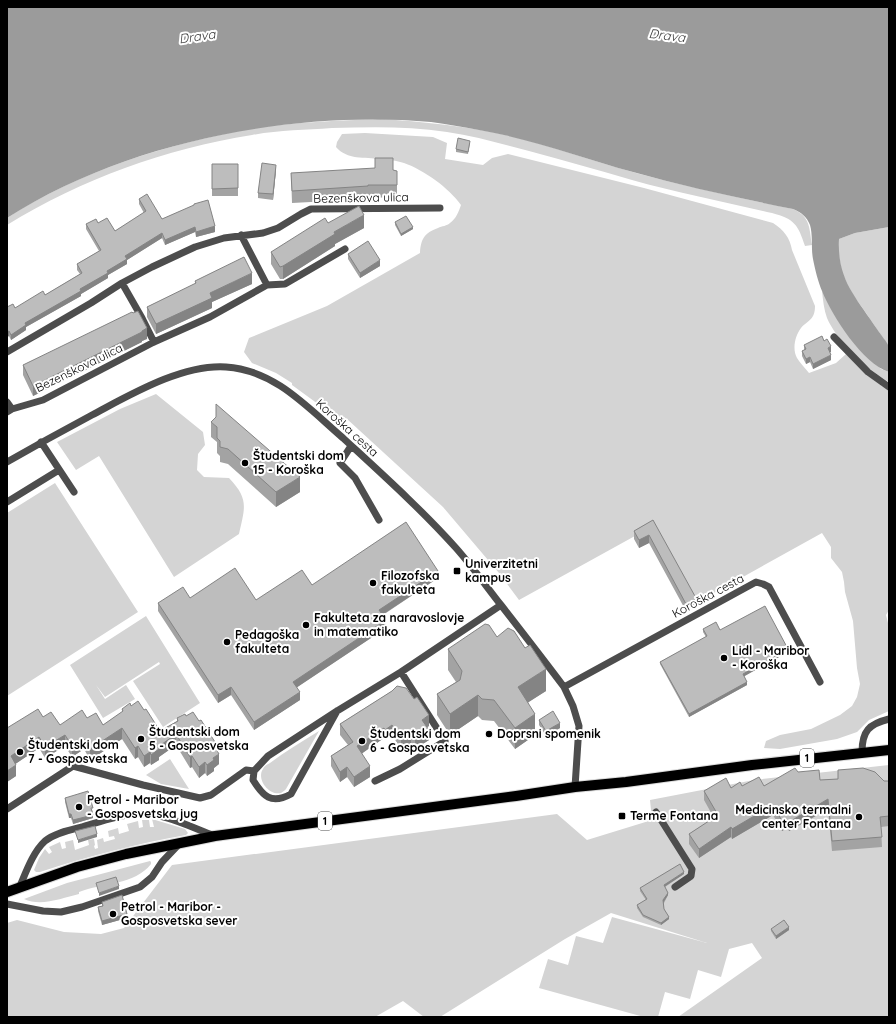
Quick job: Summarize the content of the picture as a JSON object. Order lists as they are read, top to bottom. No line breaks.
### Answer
{"streets":{"main road":["1"],"street":["Bezenškova ulica","Koroška cesta"]},"crossings":[["Koroška cesta","1"]],"water":["Drava"],"places":{"other":["Študentski dom 15 - Koroška","Filozofska fakulteta","Fakulteta za naravoslovje in matematiko","Pedagoška fakulteta","Lidl - Maribor - Koroška","Doprsni spomenik","Študentski dom 5 - Gosposvetska","Študentski dom 6 - Gosposvetska","Študentski dom 7 - Gosposvetska","Petrol - Maribor - Gosposvetska jug","Medicinsko termalni center Fontana","Petrol - Maribor - Gosposvetska sever"],"transit":["Univerzitetni kampus","Terme Fontana"]}}
